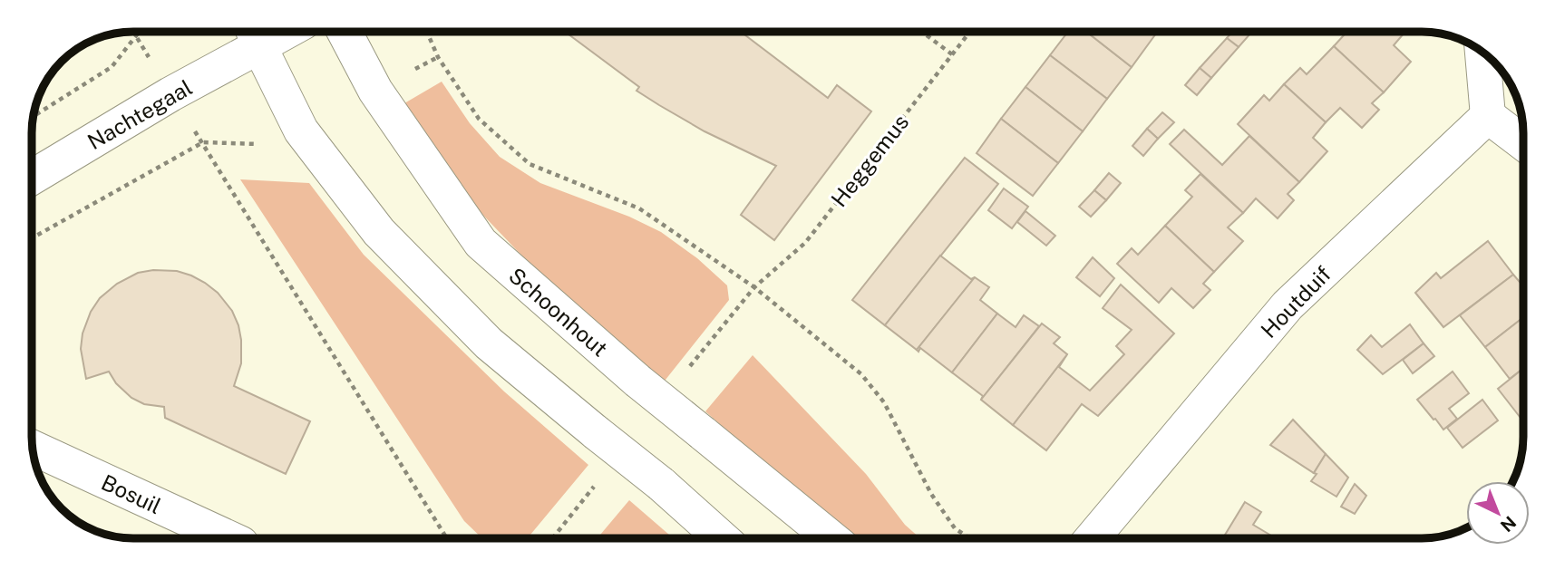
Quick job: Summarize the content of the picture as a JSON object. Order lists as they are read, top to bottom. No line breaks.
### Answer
{"streets":{"main road":["Nachtegaal","Houtduif","Schoonhout","Bosuil"],"path":["Heggemus"]},"north":"bottom right"}
